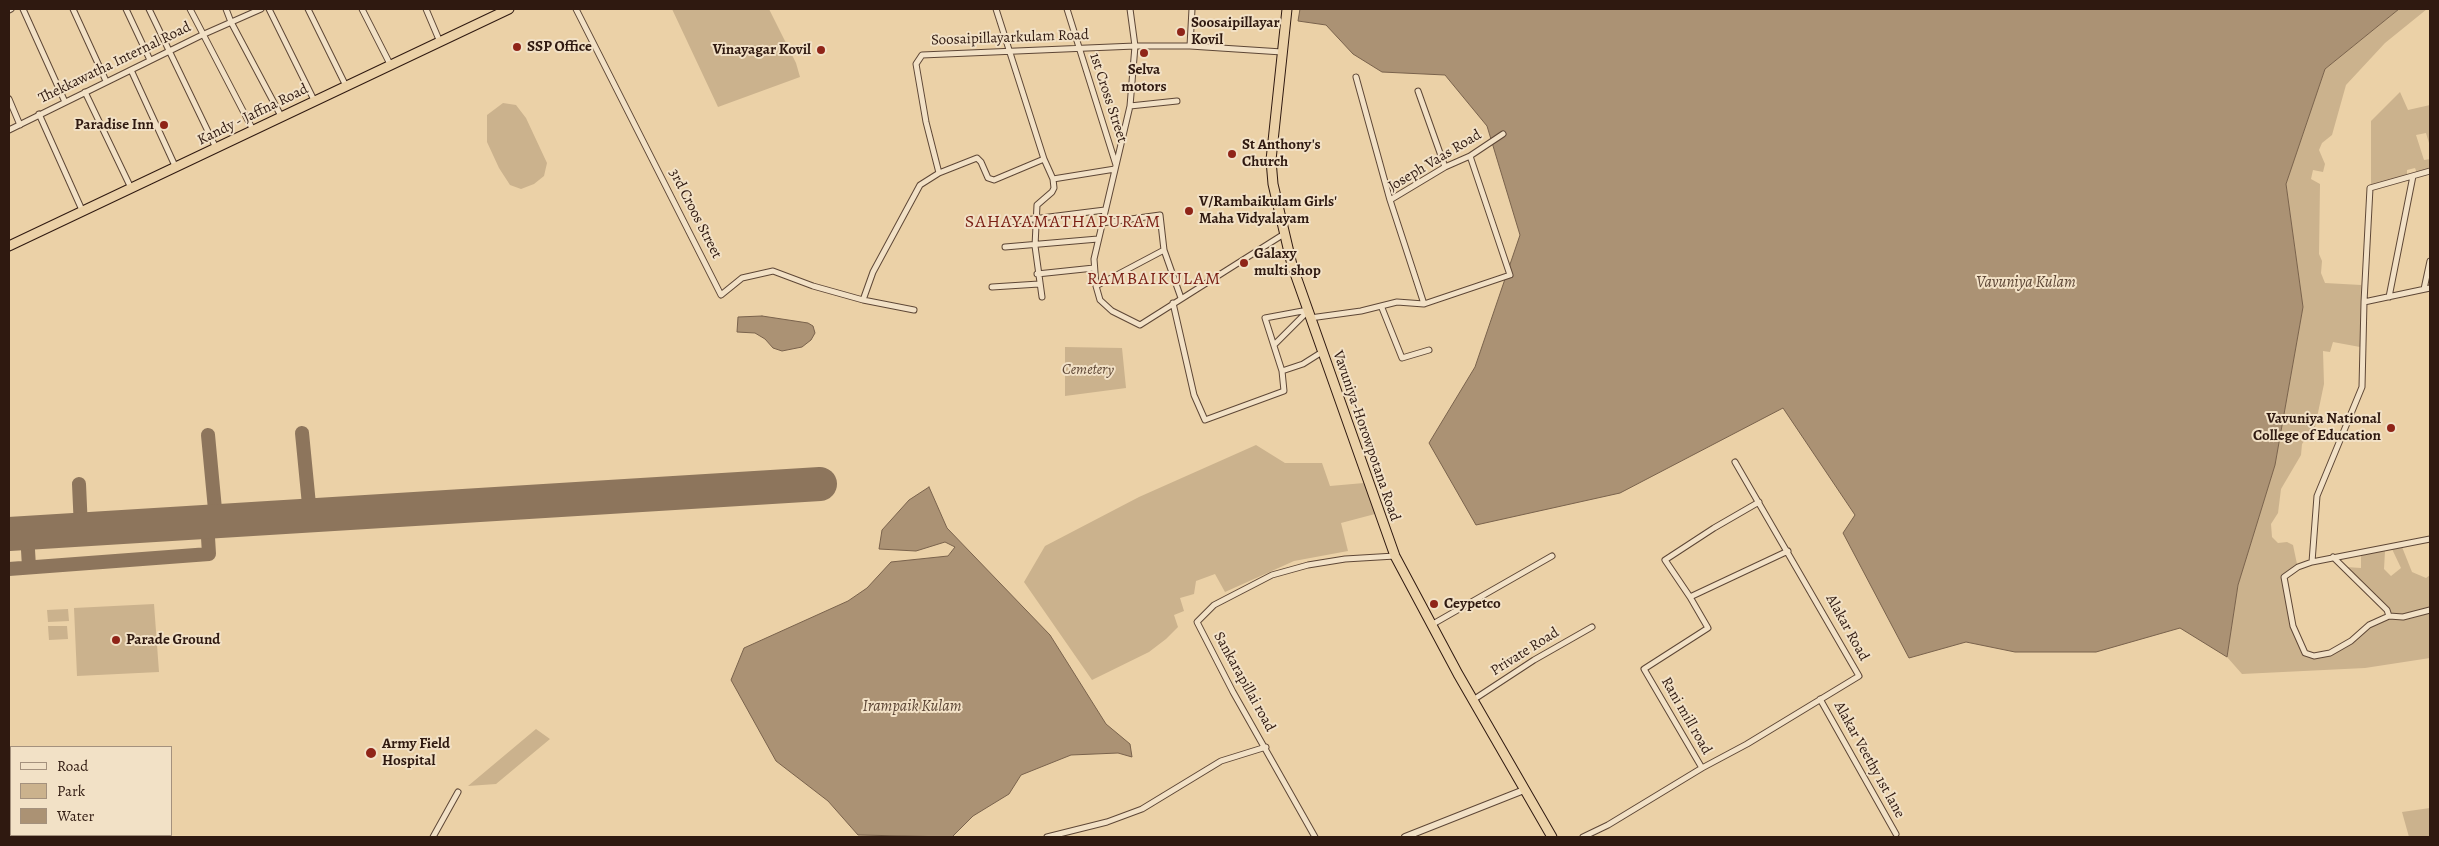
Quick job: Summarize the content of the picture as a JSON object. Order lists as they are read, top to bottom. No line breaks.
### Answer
{"streets":{"highway":["Kandy - Jaffna Road","Vavuniya-Horowpotana Road"],"street":["Soosaipillayarkulam Road","Thekkawatha Internal Road","1st Cross Street","Joseph Vaas Road","3rd Croos Street","Alakar Road","Private Road","Sankarapillai road","Rani mill road","Alakar Veethy 1st lane"]},"crossings":[["Soosaipillayarkulam Road","1st Cross Street"],["Soosaipillayarkulam Road","Vavuniya-Horowpotana Road"],["Vavuniya-Horowpotana Road","Private Road"],["Vavuniya-Horowpotana Road","Sankarapillai road"],["Alakar Road","Rani mill road"],["Alakar Road","Alakar Veethy 1st lane"]],"districts":["SAHAYAMATHAPURAM","RAMBAIKULAM"],"water":["Vavuniya Kulam","Irampaik Kulam"],"parks":["Cemetery"],"places":["Soosaipillayar Kovil","SSP Office","Vinayagar Kovil","Selva motors","Paradise Inn","St Anthony's Church","V/Rambaikulam Girls' Maha Vidyalayam","Galaxy multi shop","Vavuniya National College of Education","Ceypetco","Parade Ground","Army Field Hospital"],"legend":["Road","Park","Water"]}
